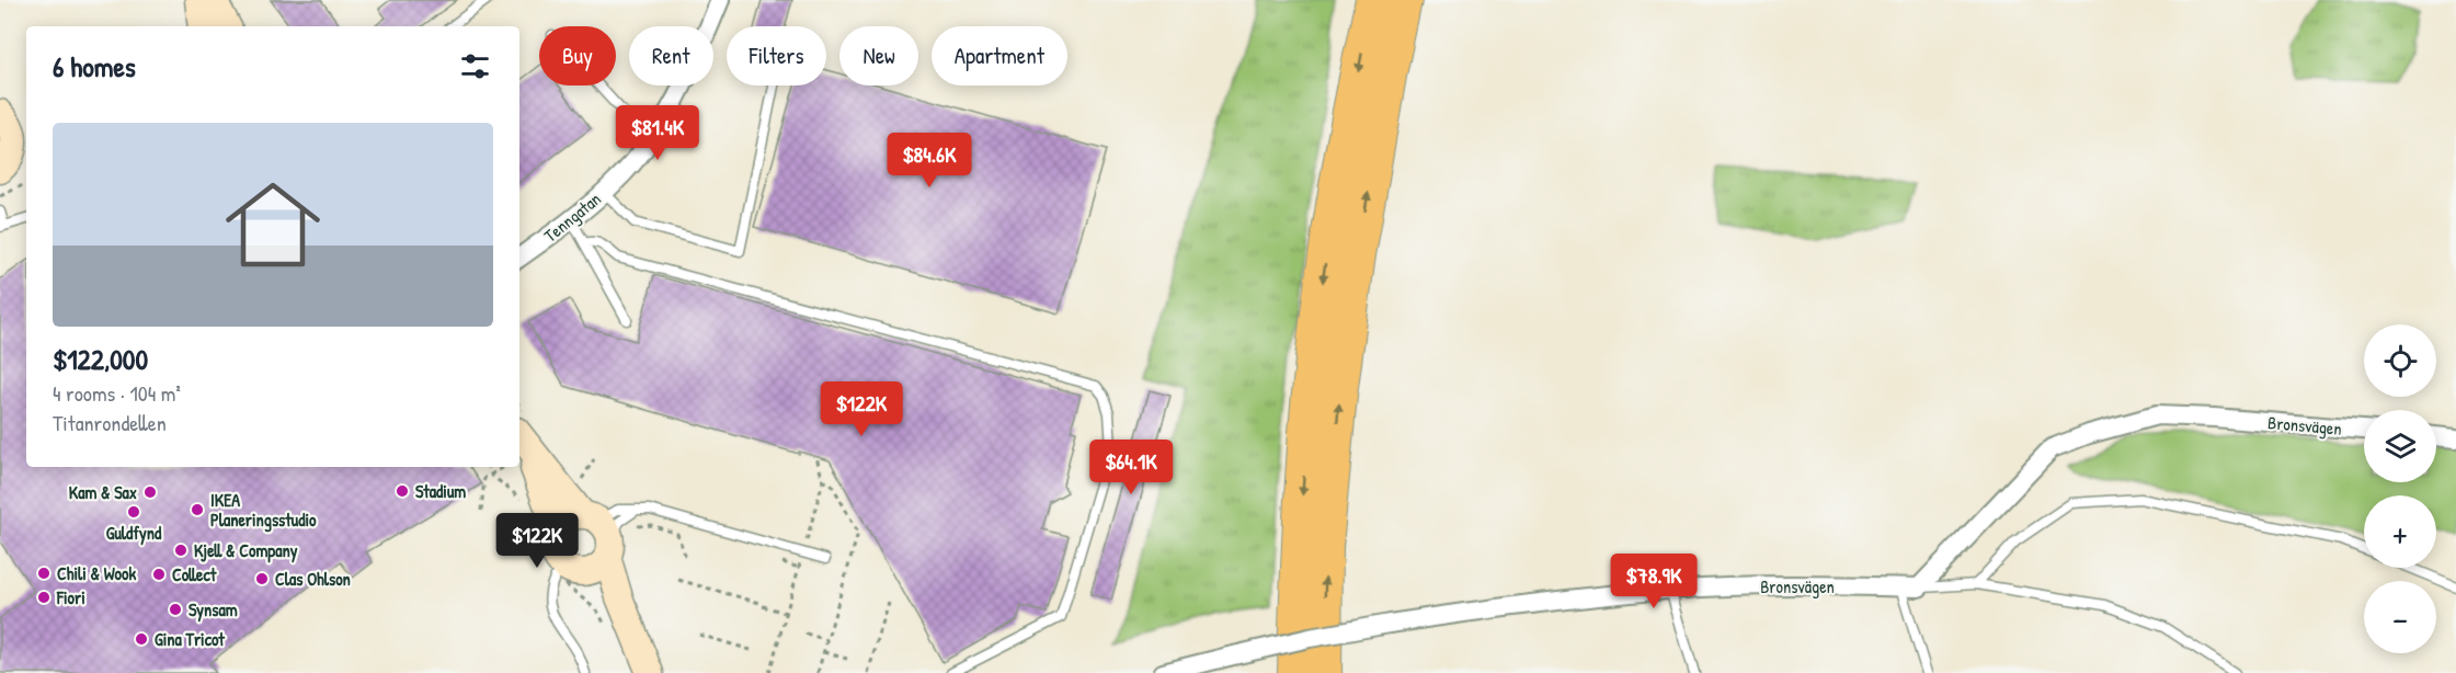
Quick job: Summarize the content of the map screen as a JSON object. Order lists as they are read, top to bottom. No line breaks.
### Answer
{"streets":{"street":["Tenngatan","Bronsvägen"]},"places":["Stadium","Kam & Sax","IKEA Planeringsstudio","Guldfynd","Kjell & Company","Chili & Wook","Collect","Clas Ohlson","Fiori","Synsam","Gina Tricot"],"page":{"chip":["Buy","Rent","Filters","New","Apartment"],"heading":"6 homes","price":["$81.4K","$84.6K","$122K","$64.1K","$122K","$78.9K"],"list":[{"name":"$122,000","note":"4 rooms · 104 m² · Titanrondellen"}],"map_buttons":["+","−"]}}
